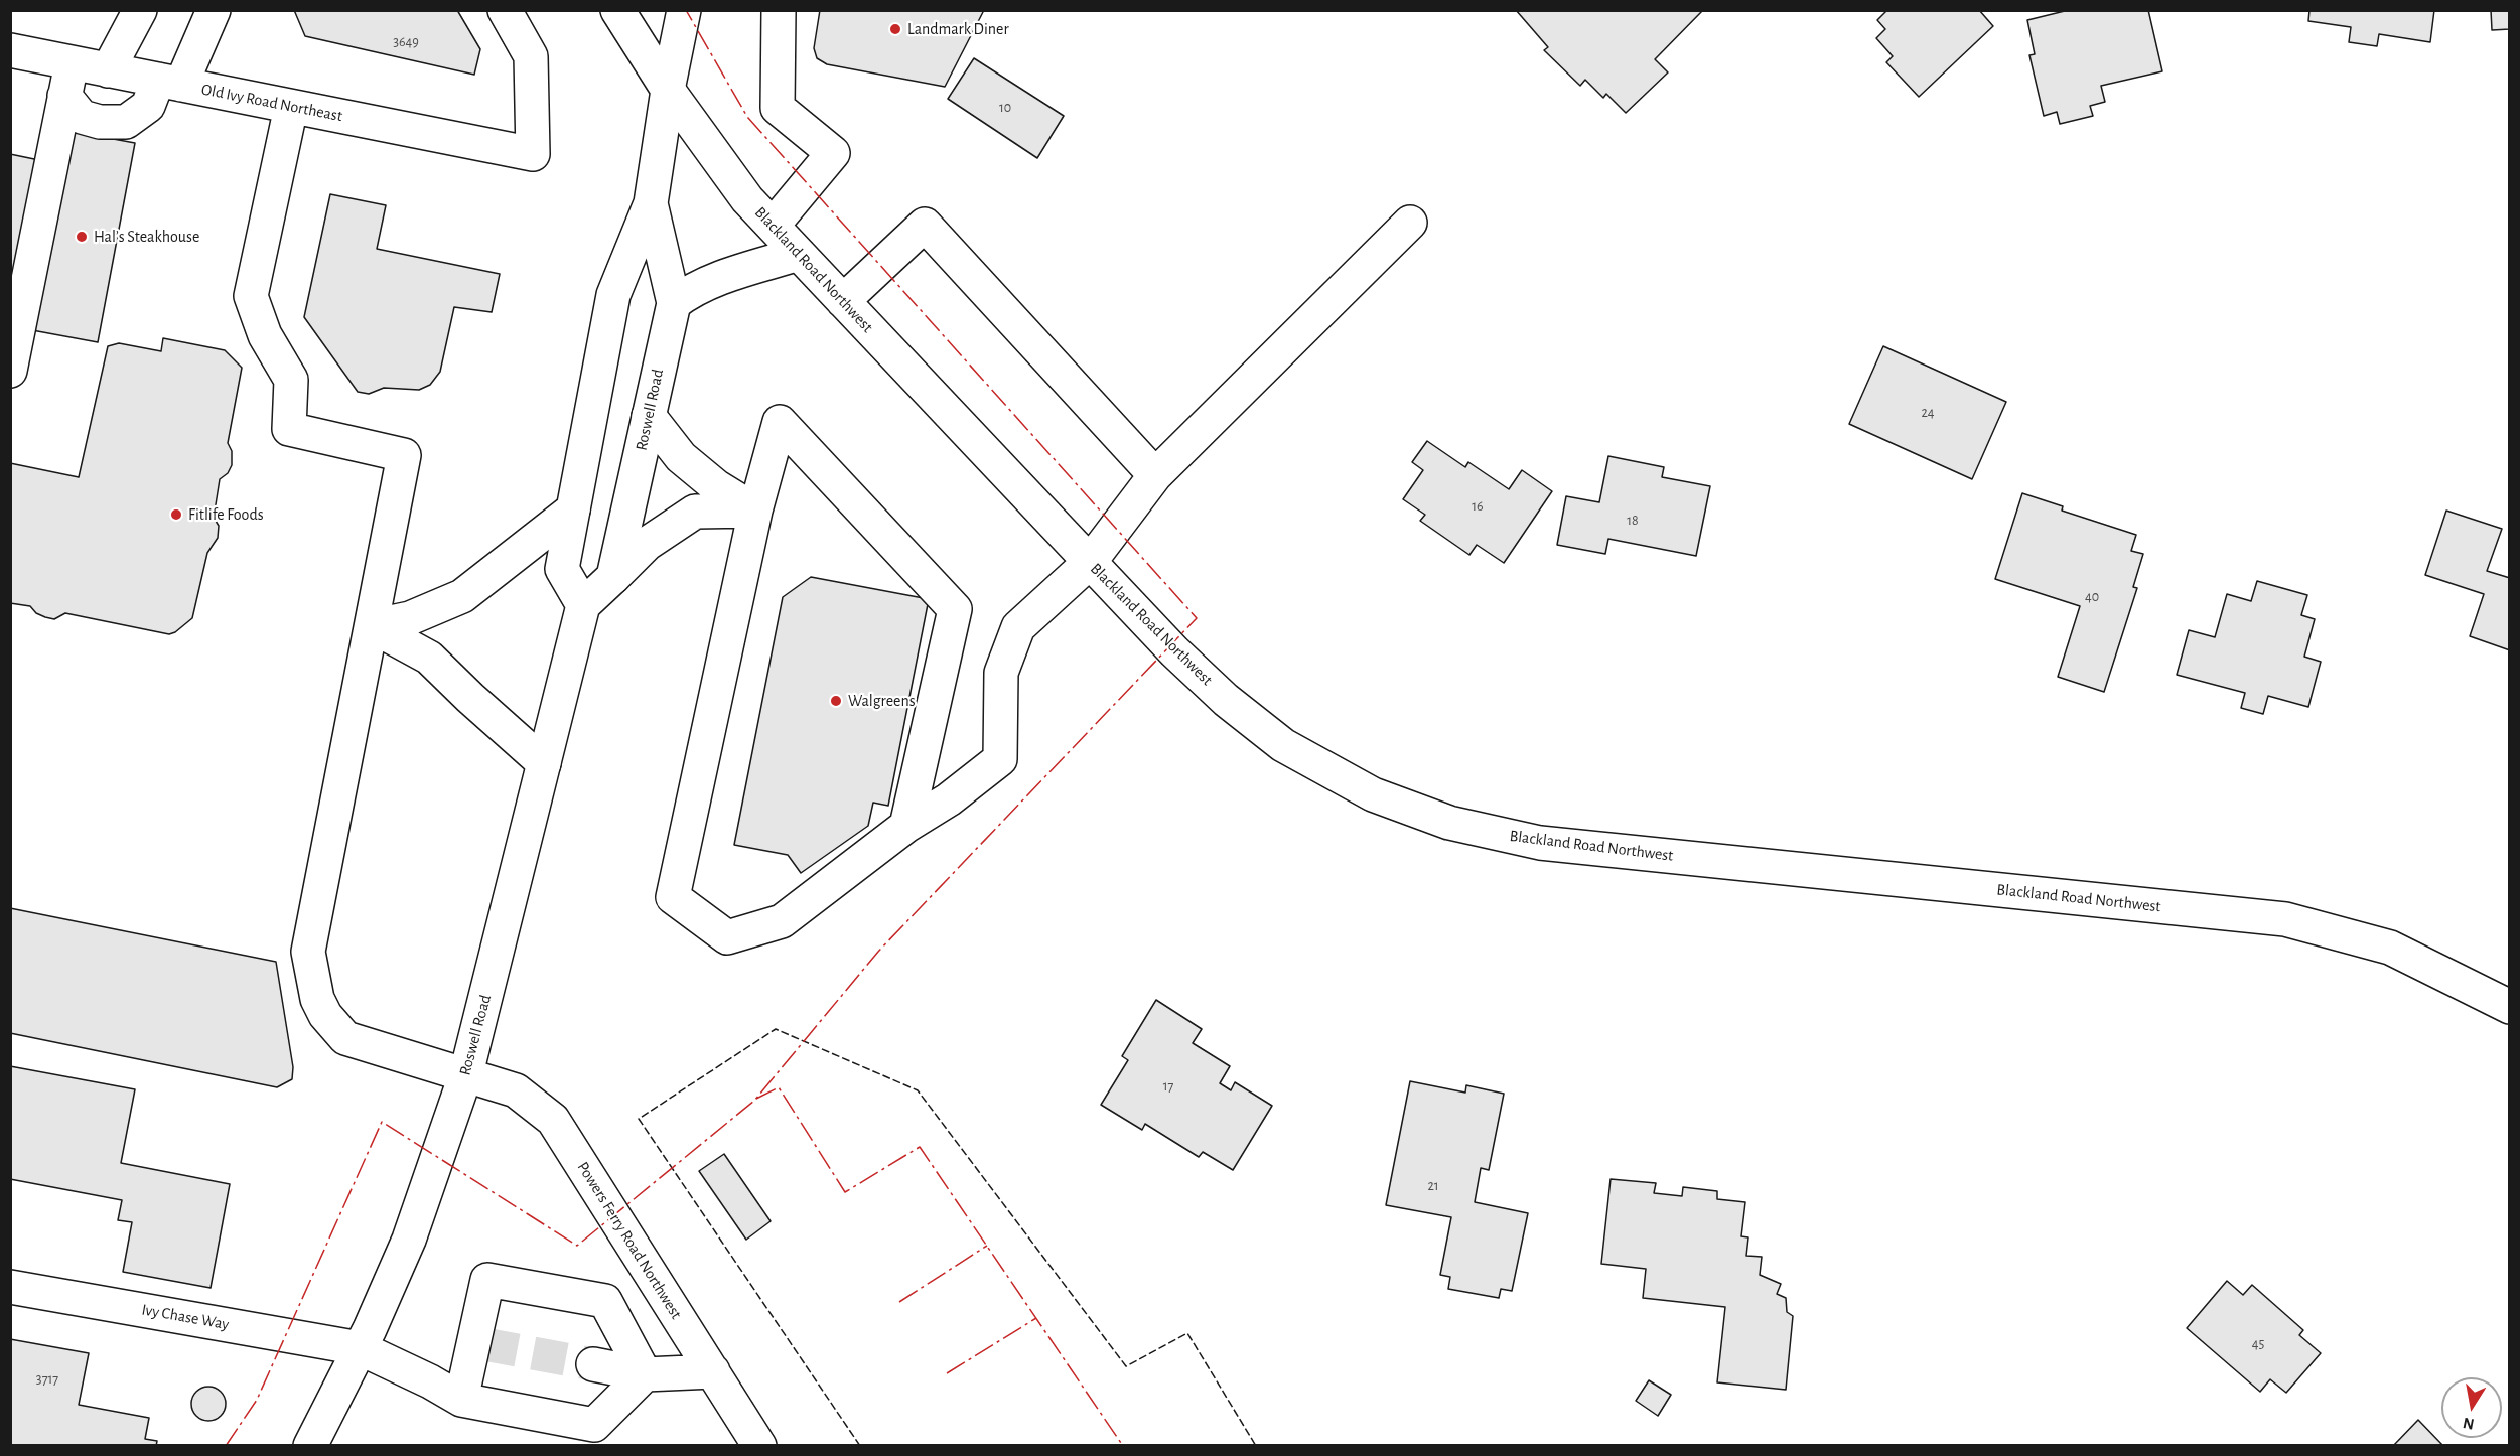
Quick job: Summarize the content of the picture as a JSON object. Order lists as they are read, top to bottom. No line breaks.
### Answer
{"streets":{"street":["Old Ivy Road Northeast","Blackland Road Northwest","Roswell Road","Powers Ferry Road Northwest","Ivy Chase Way"]},"crossings":[["Old Ivy Road Northeast","Powers Ferry Road Northwest"],["Blackland Road Northwest","Roswell Road"],["Roswell Road","Powers Ferry Road Northwest"],["Roswell Road","Ivy Chase Way"]],"places":["Landmark Diner","Hal’s Steakhouse","Fitlife Foods","Walgreens"],"house_numbers":["3649","10","24","16","18","40","17","21","45","3717"],"north":"bottom"}
